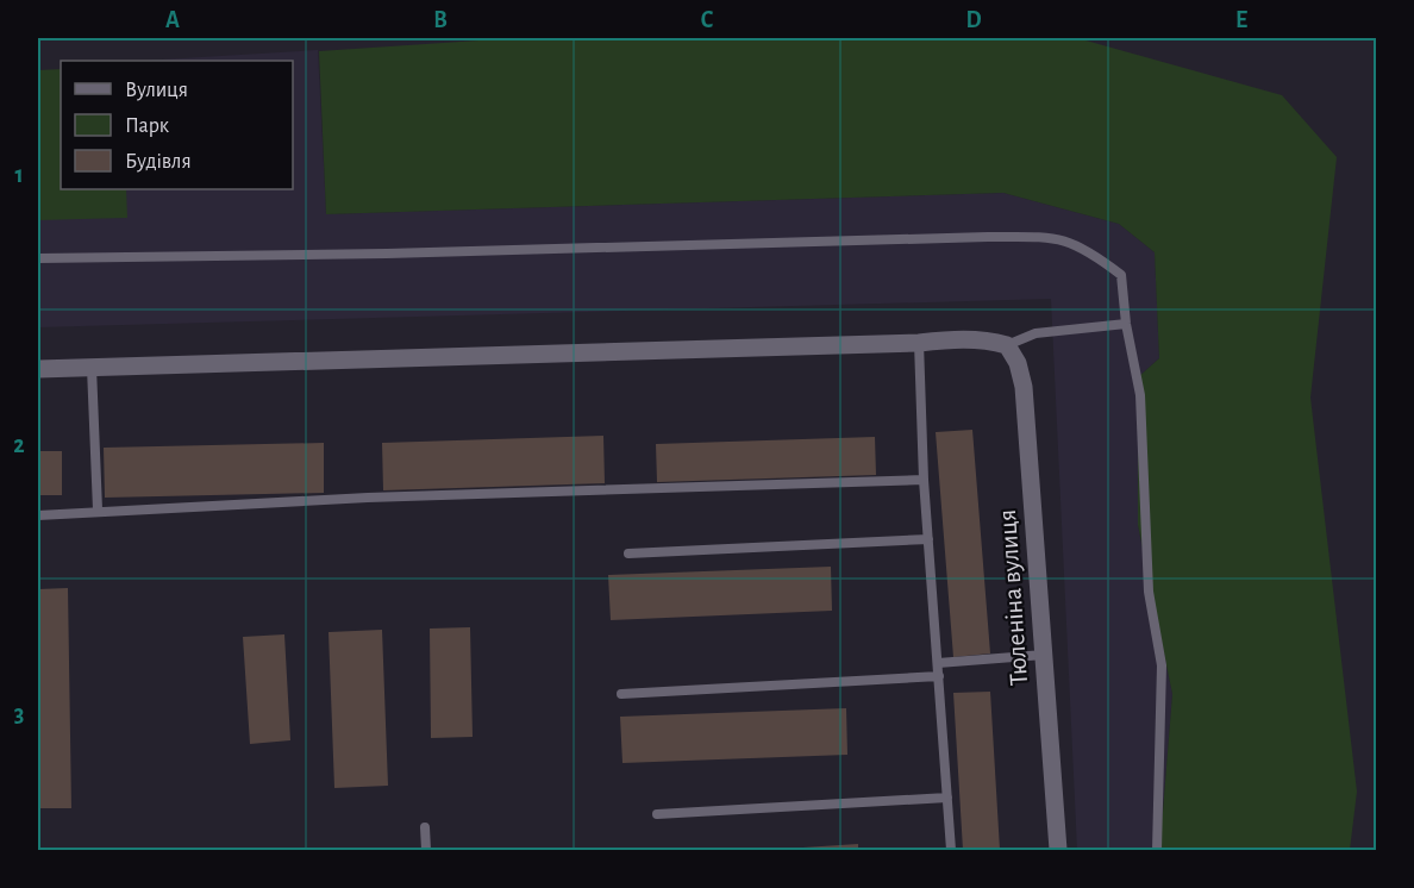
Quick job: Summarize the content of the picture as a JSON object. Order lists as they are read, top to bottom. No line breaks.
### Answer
{"streets":{"street":["Тюленіна вулиця"]},"legend":["Вулиця","Парк","Будівля"],"grid":{"columns":["A","B","C","D","E"],"rows":["1","2","3"]}}
